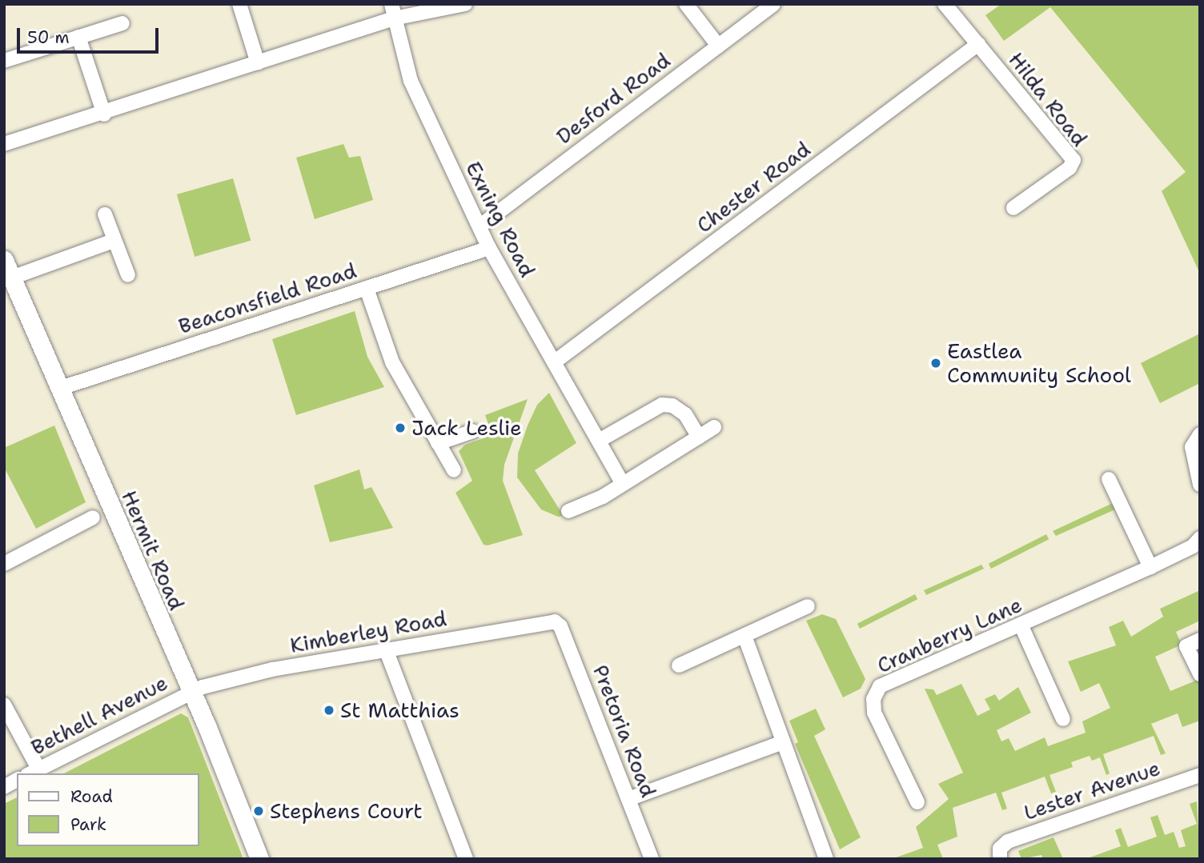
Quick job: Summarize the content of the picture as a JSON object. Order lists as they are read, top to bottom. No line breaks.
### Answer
{"streets":{"street":["Desford Road","Hilda Road","Chester Road","Exning Road","Beaconsfield Road","Hermit Road","Kimberley Road","Cranberry Lane","Bethell Avenue","Pretoria Road","Lester Avenue"]},"crossings":[["Desford Road","Exning Road"],["Hilda Road","Chester Road"],["Chester Road","Exning Road"],["Exning Road","Beaconsfield Road"],["Beaconsfield Road","Hermit Road"],["Hermit Road","Kimberley Road"],["Hermit Road","Bethell Avenue"],["Kimberley Road","Bethell Avenue"],["Kimberley Road","Pretoria Road"]],"places":["Eastlea Community School","Jack Leslie","St Matthias","Stephens Court"],"legend":["Road","Park"],"scale_bar":"50 m"}
